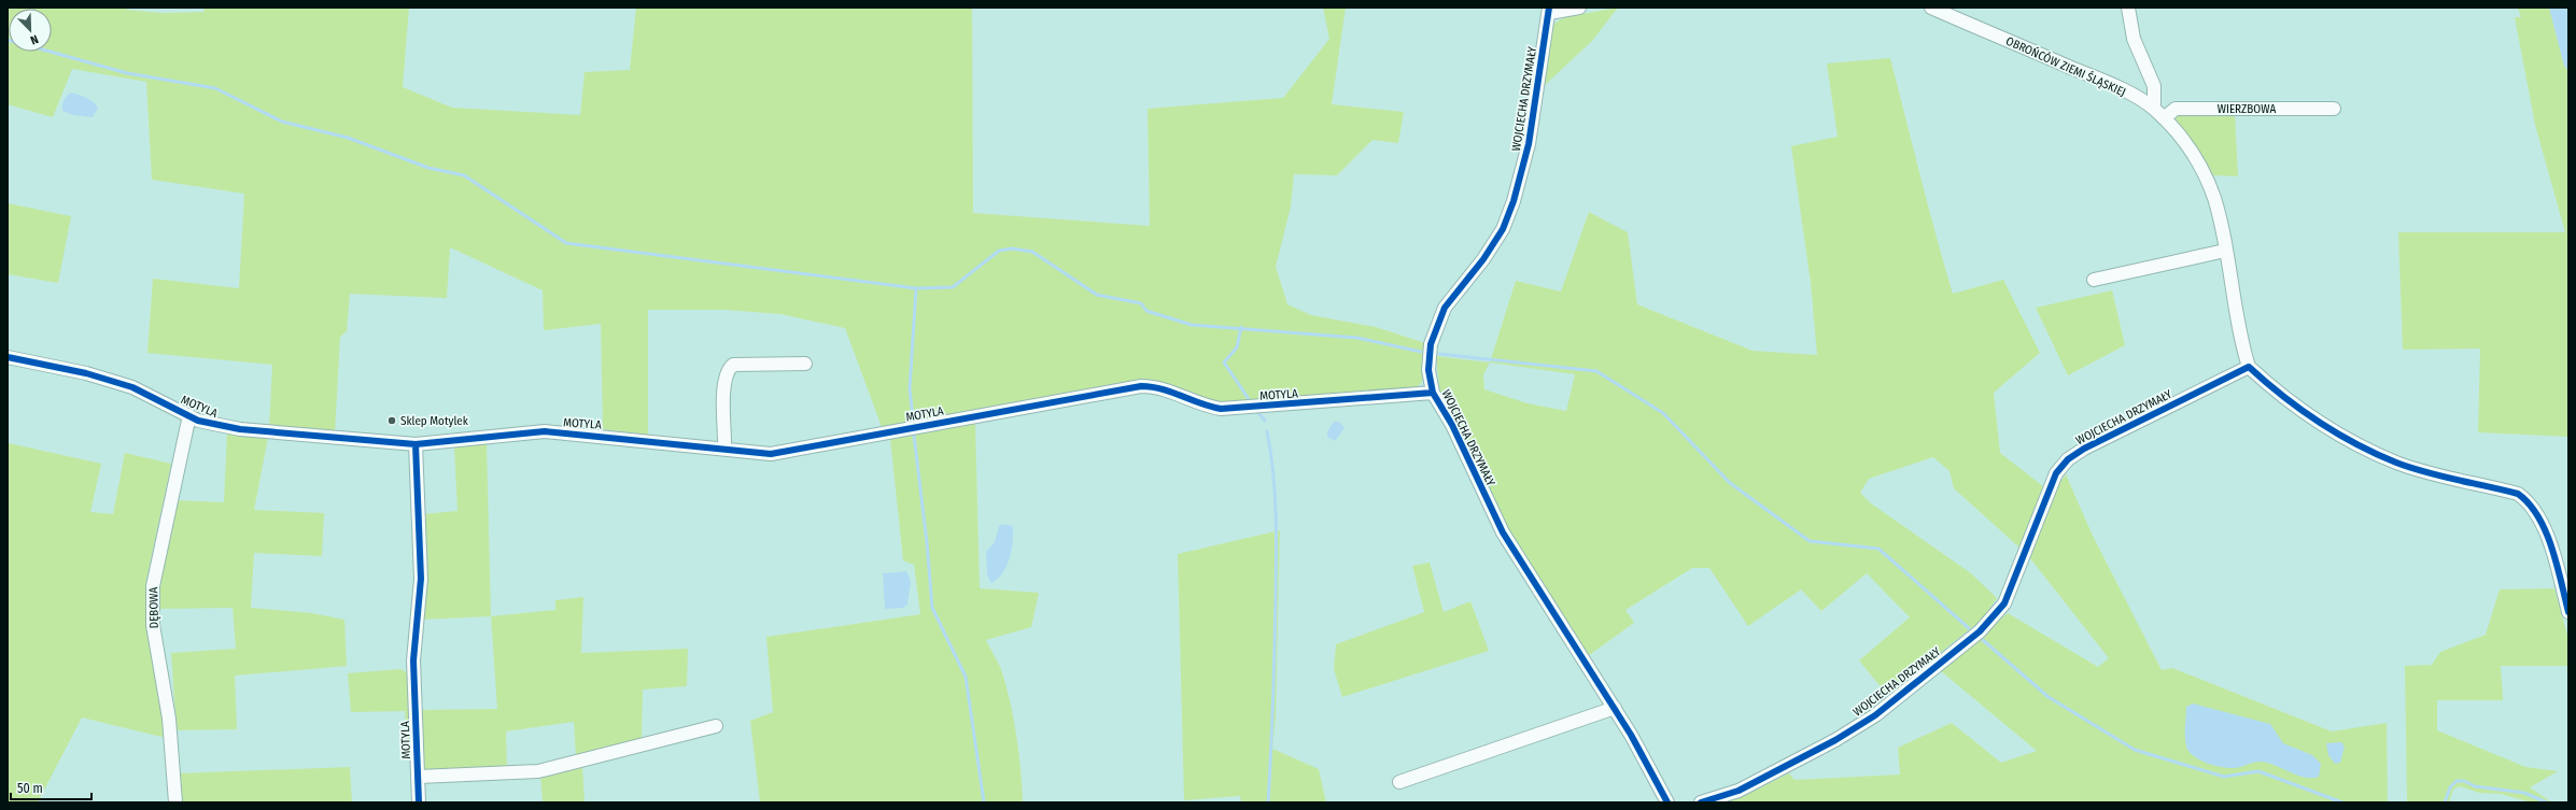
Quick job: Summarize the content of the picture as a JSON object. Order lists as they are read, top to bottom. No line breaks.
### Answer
{"streets":{"street":["OBROŃCÓW ZIEMI ŚLĄSKIEJ","WOJCIECHA DRZYMAŁY","WIERZBOWA","MOTYLA","DĘBOWA"]},"crossings":[["OBROŃCÓW ZIEMI ŚLĄSKIEJ","WOJCIECHA DRZYMAŁY"],["OBROŃCÓW ZIEMI ŚLĄSKIEJ","WIERZBOWA"],["WOJCIECHA DRZYMAŁY","MOTYLA"],["MOTYLA","DĘBOWA"]],"places":["Sklep Motylek"],"scale_bar":"50 m","north":"bottom right"}
